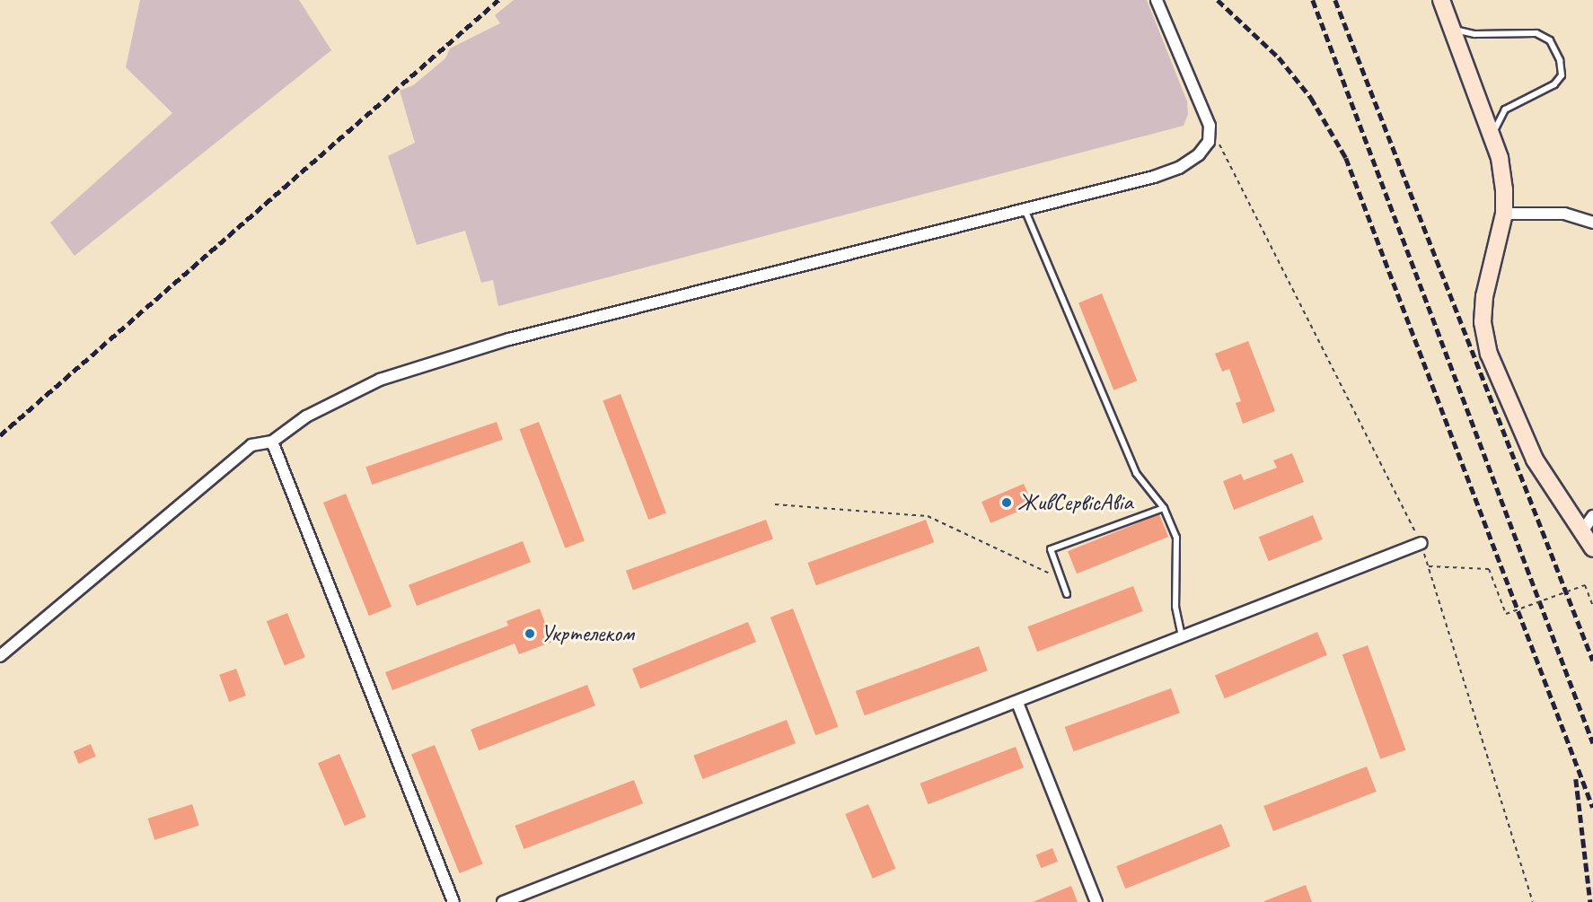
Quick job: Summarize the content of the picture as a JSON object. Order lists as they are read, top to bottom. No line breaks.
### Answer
{"places":["ЖивСервісАвіа","Укртелеком"]}
